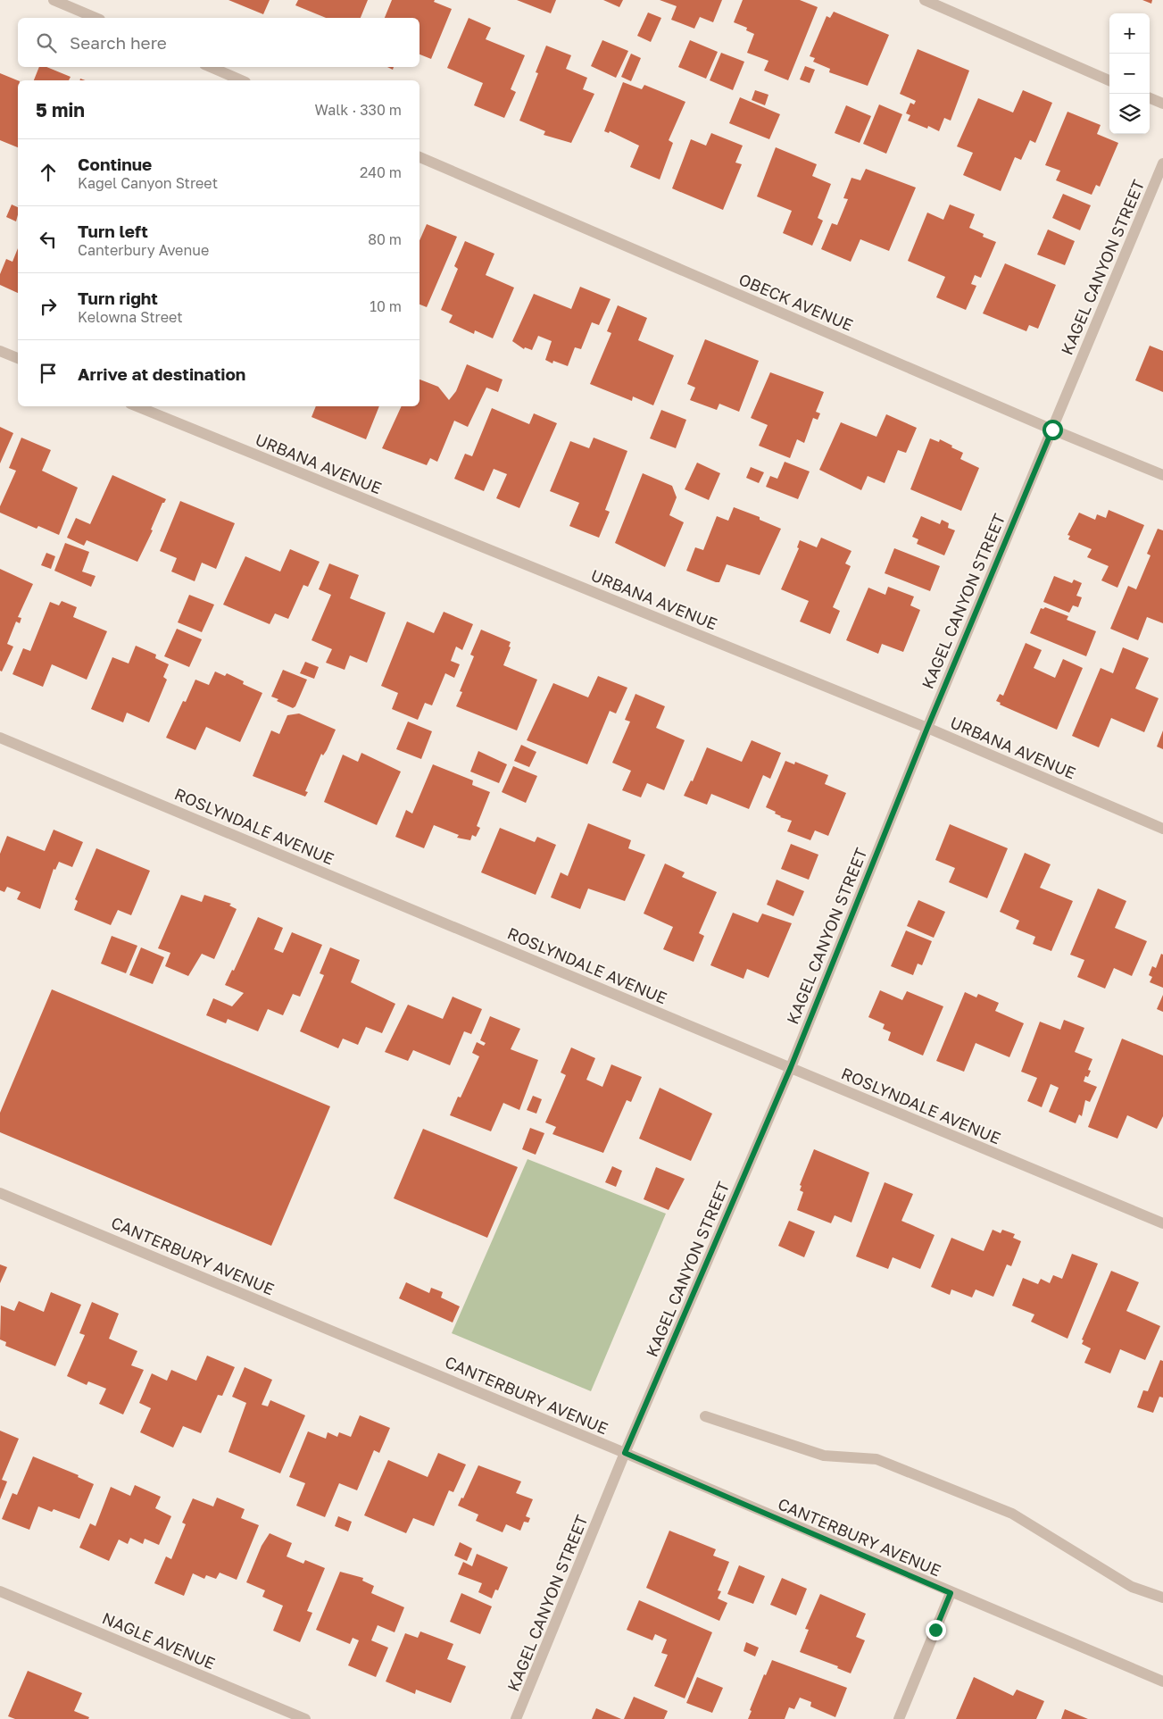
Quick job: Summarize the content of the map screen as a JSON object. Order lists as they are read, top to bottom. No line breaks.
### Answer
{"streets":{"street":["KAGEL CANYON STREET","OBECK AVENUE","URBANA AVENUE","ROSLYNDALE AVENUE","CANTERBURY AVENUE","NAGLE AVENUE"]},"crossings":[["KAGEL CANYON STREET","OBECK AVENUE"],["KAGEL CANYON STREET","URBANA AVENUE"],["KAGEL CANYON STREET","ROSLYNDALE AVENUE"],["KAGEL CANYON STREET","CANTERBURY AVENUE"]],"page":{"map_buttons":["+","−"],"search":"Search here","heading":["5 min","Walk · 330 m"],"list":[["Continue","Kagel Canyon Street","240 m"],["Turn left","Canterbury Avenue","80 m"],["Turn right","Kelowna Street","10 m"],"Arrive at destination"]}}
